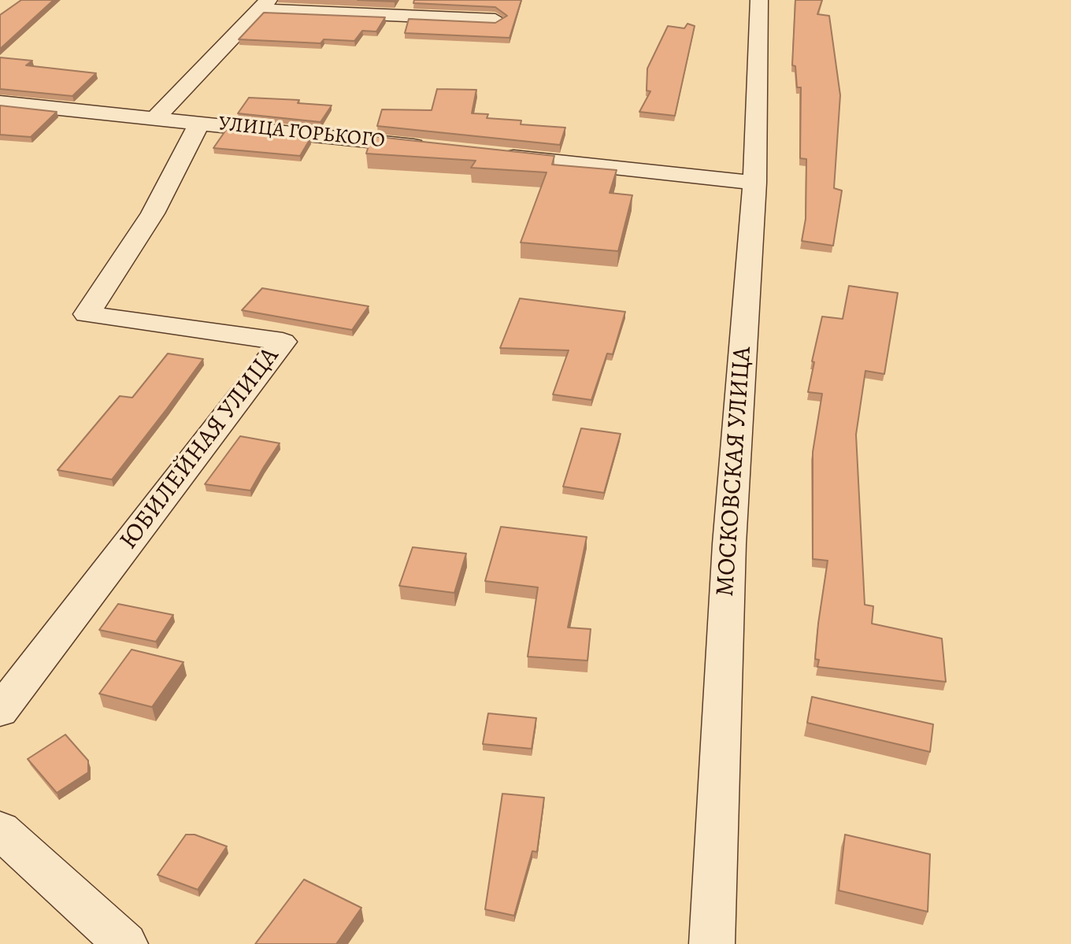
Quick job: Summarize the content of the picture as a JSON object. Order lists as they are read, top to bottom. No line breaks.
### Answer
{"streets":{"street":["УЛИЦА ГОРЬКОГО","ЮБИЛЕЙНАЯ УЛИЦА","МОСКОВСКАЯ УЛИЦА"]},"crossings":[["УЛИЦА ГОРЬКОГО","ЮБИЛЕЙНАЯ УЛИЦА"]]}
